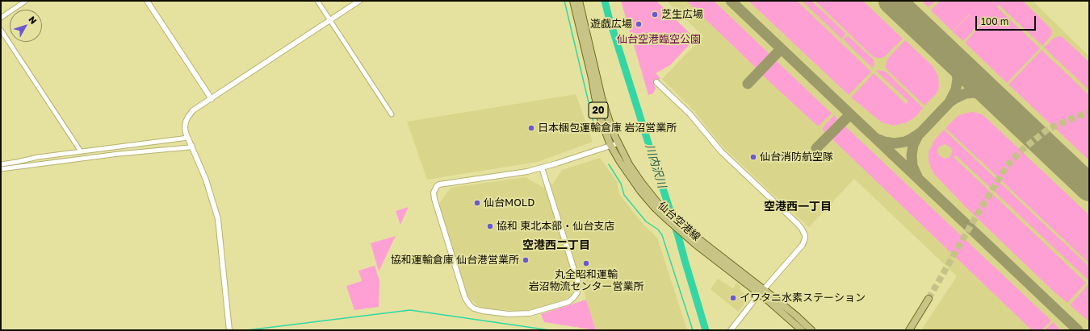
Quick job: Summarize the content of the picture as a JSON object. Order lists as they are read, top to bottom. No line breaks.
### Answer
{"streets":{"main road":["20","仙台空港線"]},"districts":["空港西一丁目","空港西二丁目"],"water":["川内沢川"],"parks":["仙台空港臨空公園"],"places":["芝生広場","遊戯広場","日本梱包運輸倉庫 岩沼営業所","仙台消防航空隊","仙台MOLD","協和 東北本部・仙台支店","協和運輸倉庫 仙台港営業所","丸全昭和運輸 岩沼物流センター営業所","イワタニ水素ステーション"],"scale_bar":"100 m","north":"top right"}
